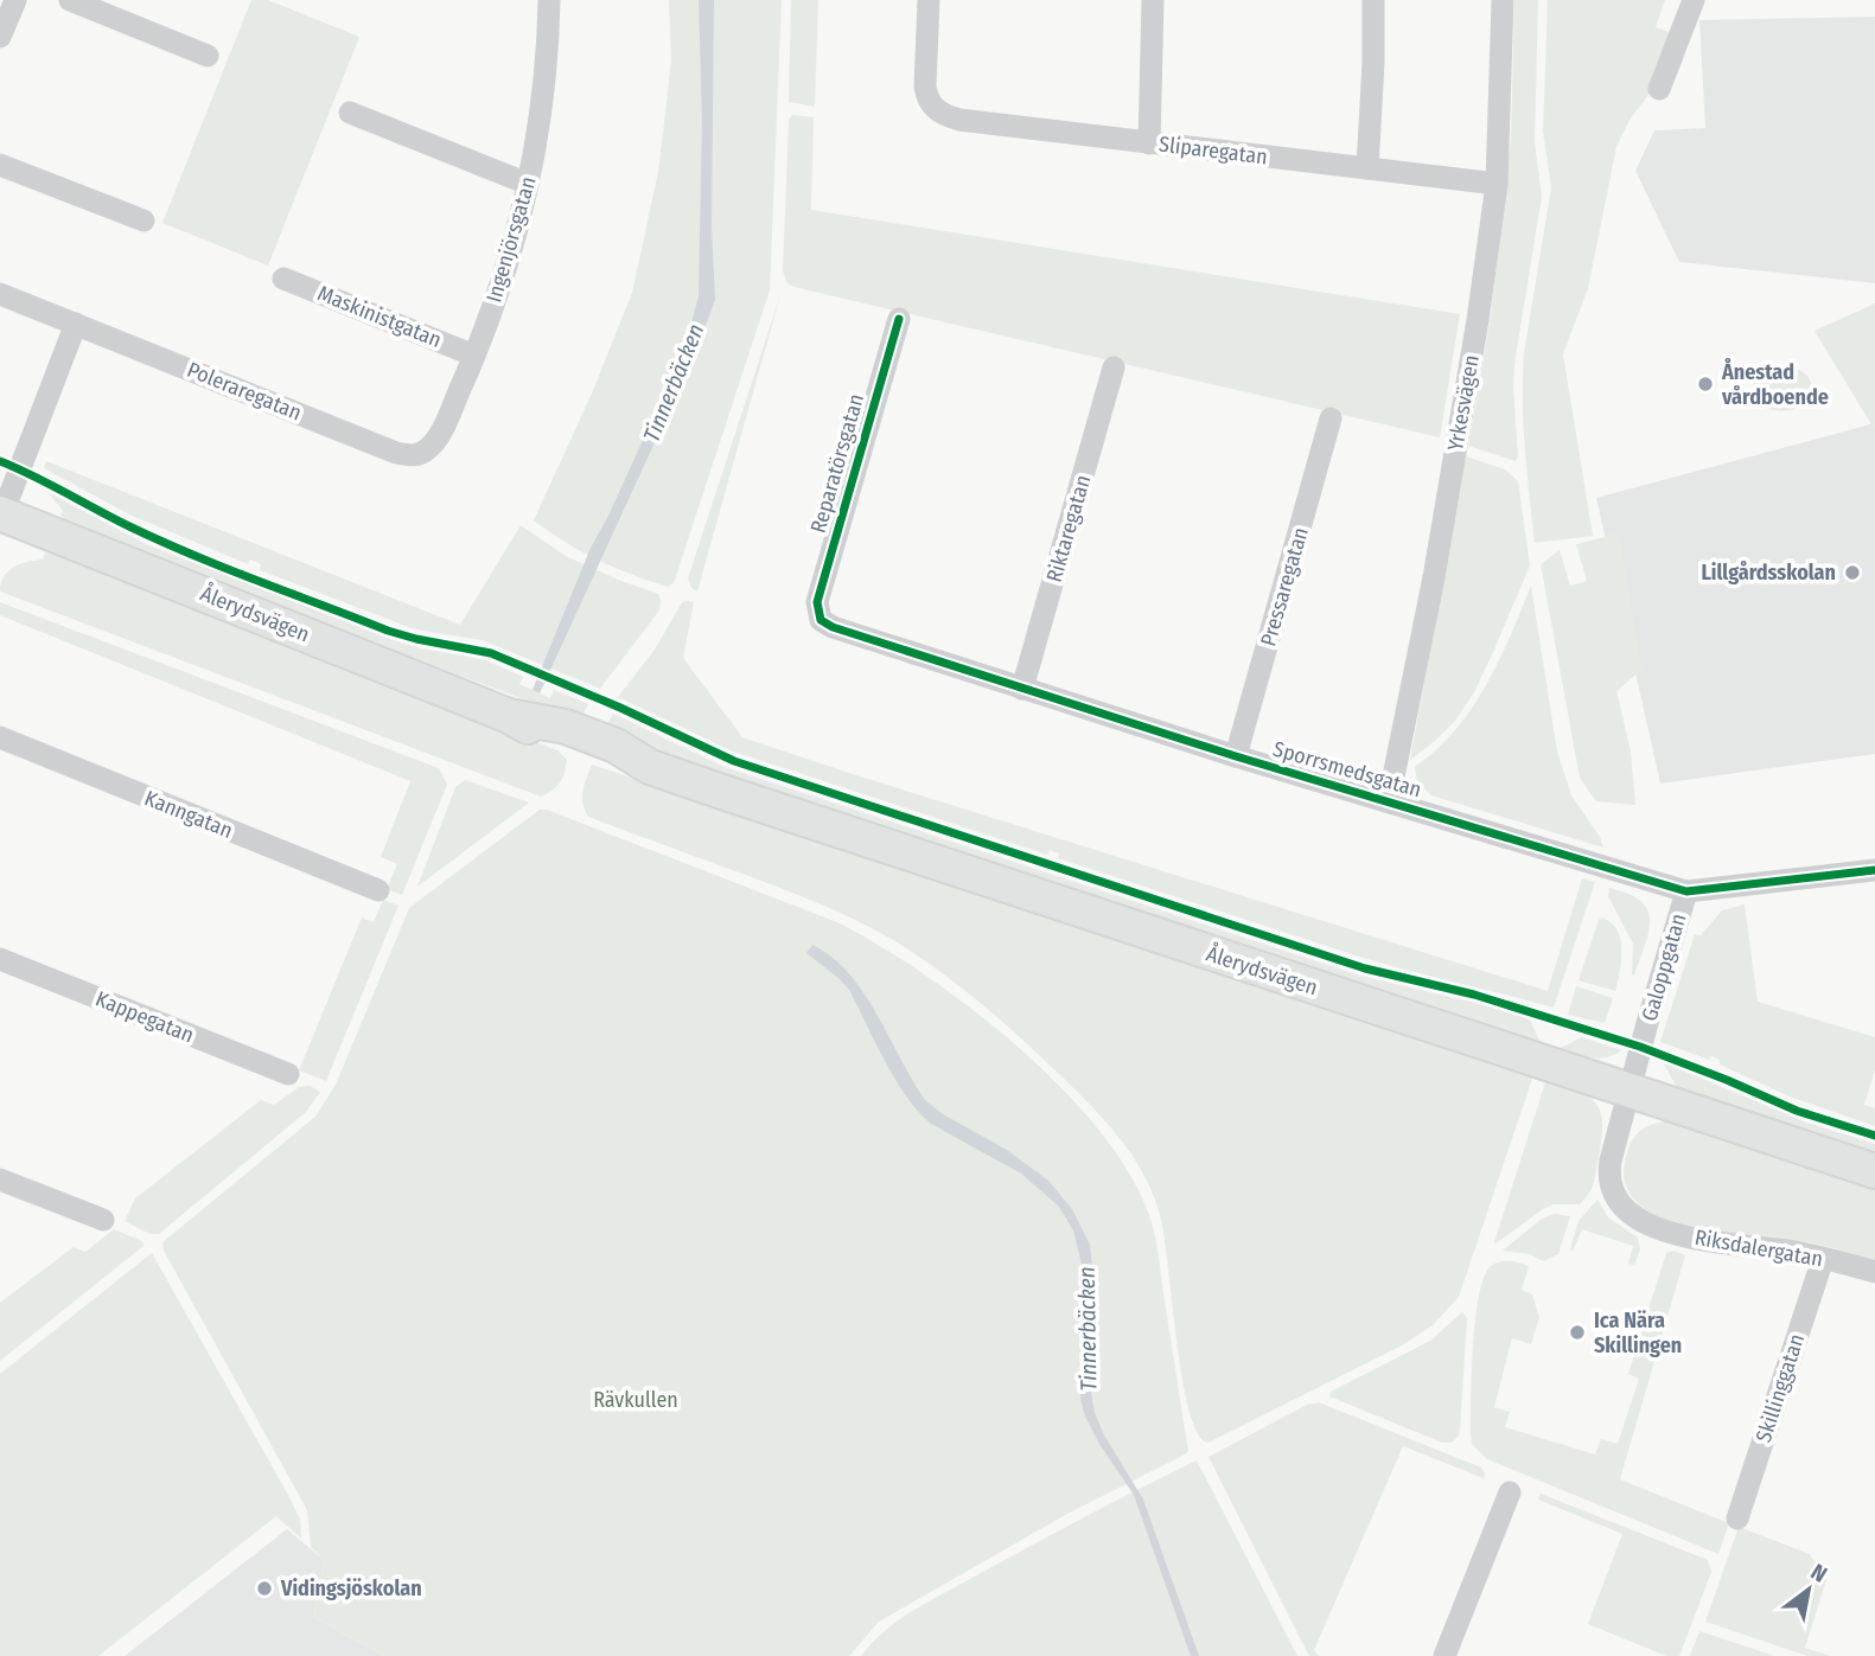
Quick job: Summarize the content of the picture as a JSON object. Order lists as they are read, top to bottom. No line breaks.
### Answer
{"streets":{"main road":["Ålerydsvägen"],"street":["Sliparegatan","Ingenjörsgatan","Maskinistgatan","Poleraregatan","Yrkesvägen","Reparatörsgatan","Riktaregatan","Pressaregatan","Sporrsmedsgatan","Kanngatan","Galoppgatan","Kappegatan","Riksdalergatan","Skillinggatan"]},"crossings":[["Sliparegatan","Yrkesvägen"],["Ingenjörsgatan","Maskinistgatan"],["Ingenjörsgatan","Poleraregatan"],["Yrkesvägen","Sporrsmedsgatan"],["Reparatörsgatan","Sporrsmedsgatan"],["Riktaregatan","Sporrsmedsgatan"],["Pressaregatan","Sporrsmedsgatan"],["Ålerydsvägen","Galoppgatan"],["Ålerydsvägen","Riksdalergatan"],["Sporrsmedsgatan","Galoppgatan"],["Galoppgatan","Riksdalergatan"],["Riksdalergatan","Skillinggatan"]],"water":["Tinnerbäcken"],"parks":["Rävkullen"],"places":["Ånestad vårdboende","Lillgårdsskolan","Ica Nära Skillingen","Vidingsjöskolan"],"north":"top right"}
